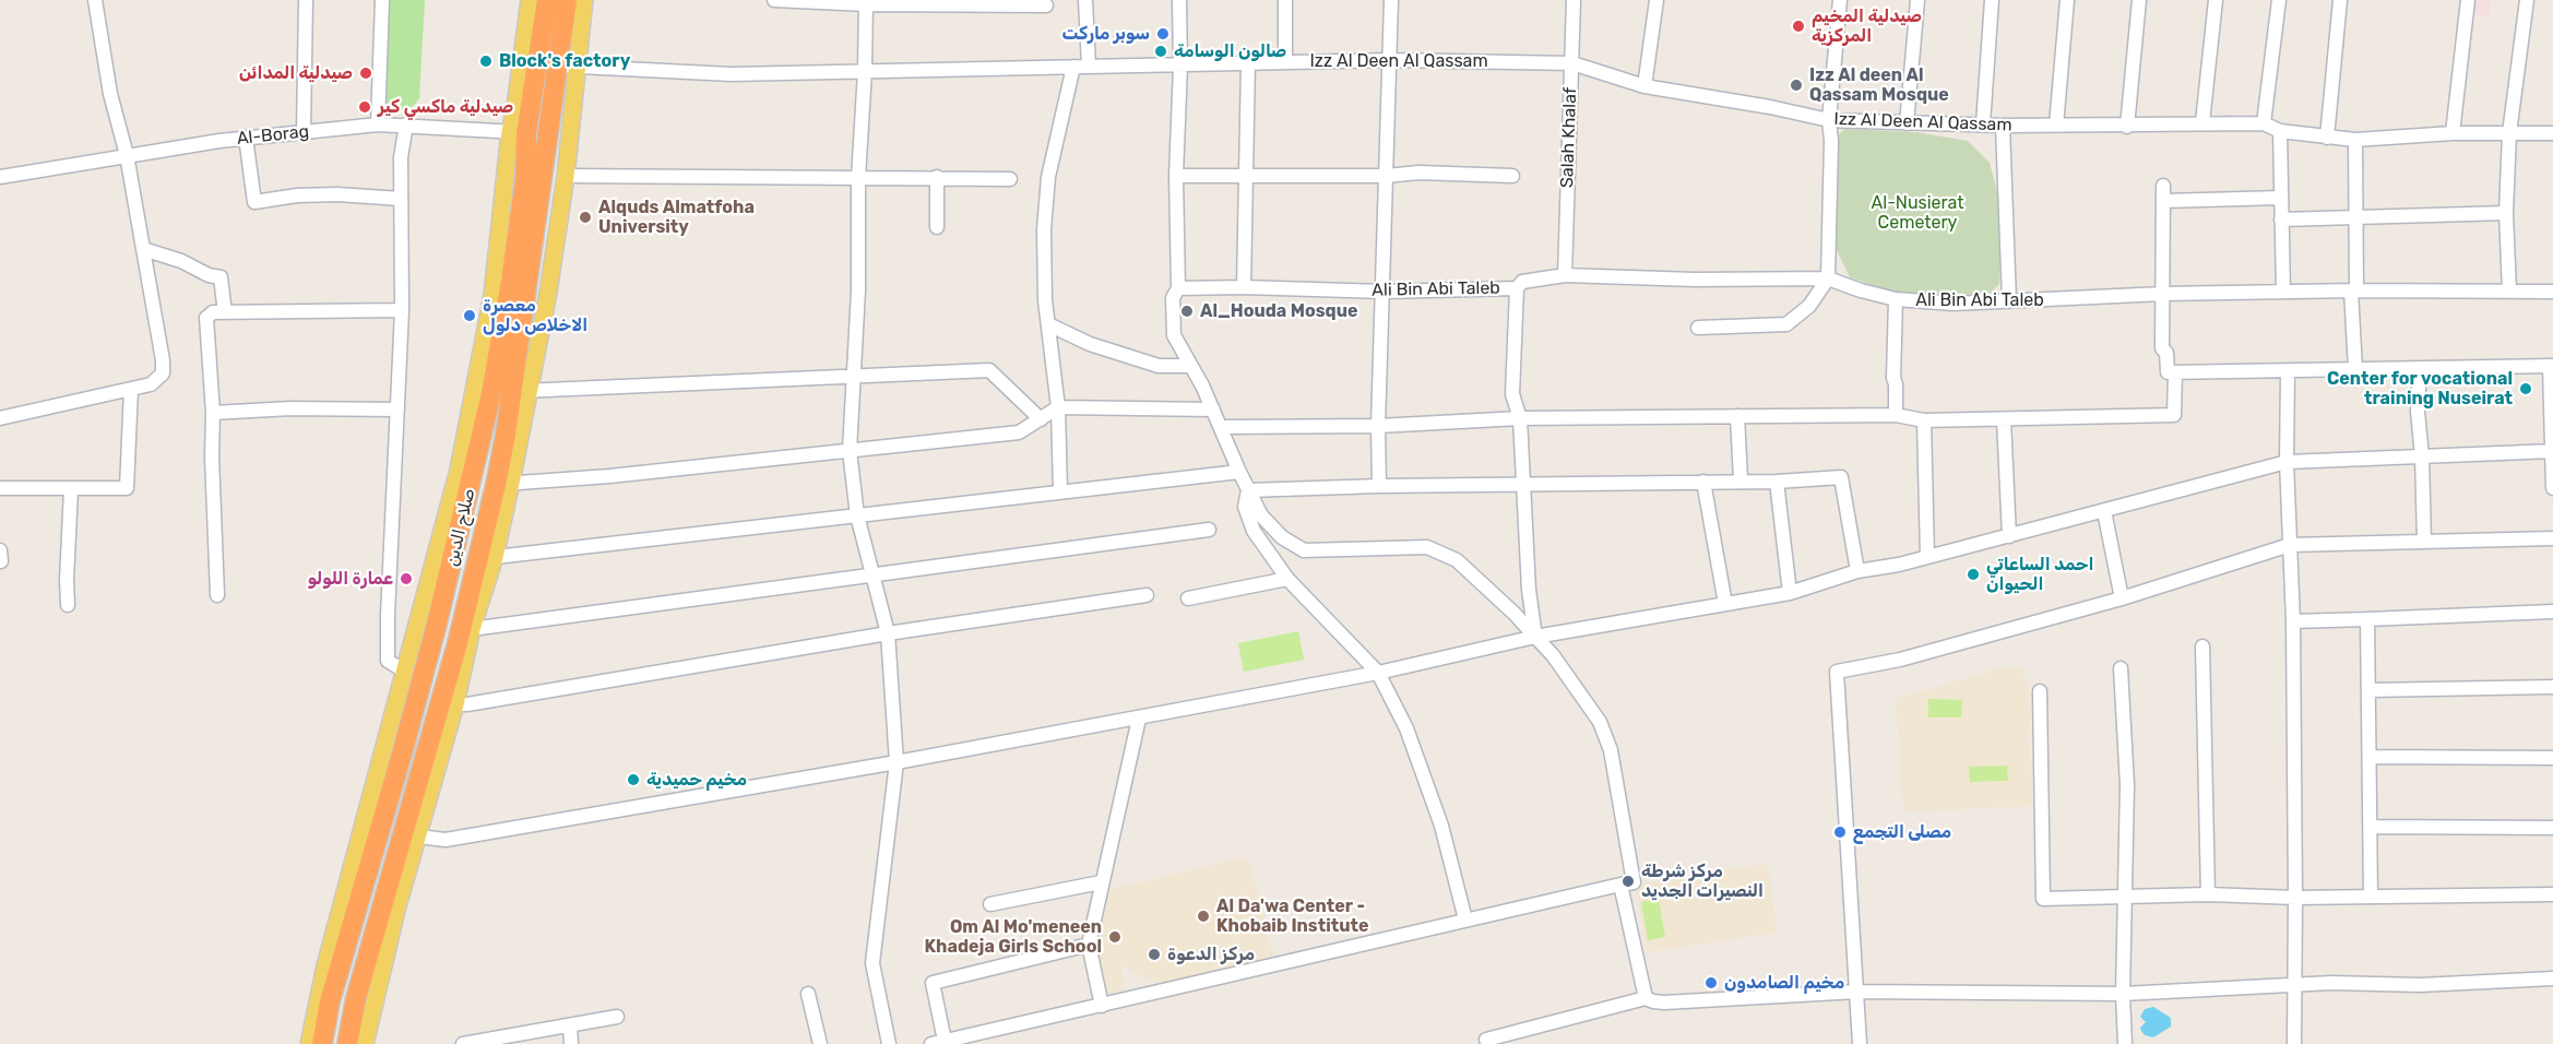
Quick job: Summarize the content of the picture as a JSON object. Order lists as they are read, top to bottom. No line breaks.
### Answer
{"streets":{"highway":["صلاح الدين"],"street":["Izz Al Deen Al Qassam","Al-Borag","Salah Khalaf","Ali Bin Abi Taleb"]},"crossings":[["Izz Al Deen Al Qassam","Salah Khalaf"],["Izz Al Deen Al Qassam","صلاح الدين"],["Al-Borag","صلاح الدين"],["Salah Khalaf","Ali Bin Abi Taleb"]],"parks":["Al-Nusierat Cemetery"],"places":["صيدلية المخيم المركزية","سوبر ماركت","صالون الوسامة","Block's factory","صيدلية المدائن","Izz Al deen Al Qassam Mosque","صيدلية ماكسي كير","Alquds Almatfoha University","Al_Houda Mosque","معصرة الاخلاص دلول","Center for vocational training Nuseirat","احمد الساعاتي الحيوان","عمارة اللولو","مخيم حميدية","مصلى التجمع","مركز شرطة النصيرات الجديد","Al Da'wa Center - Khobaib Institute","Om Al Mo'meneen Khadeja Girls School","مركز الدعوة","مخيم الصامدون"]}
